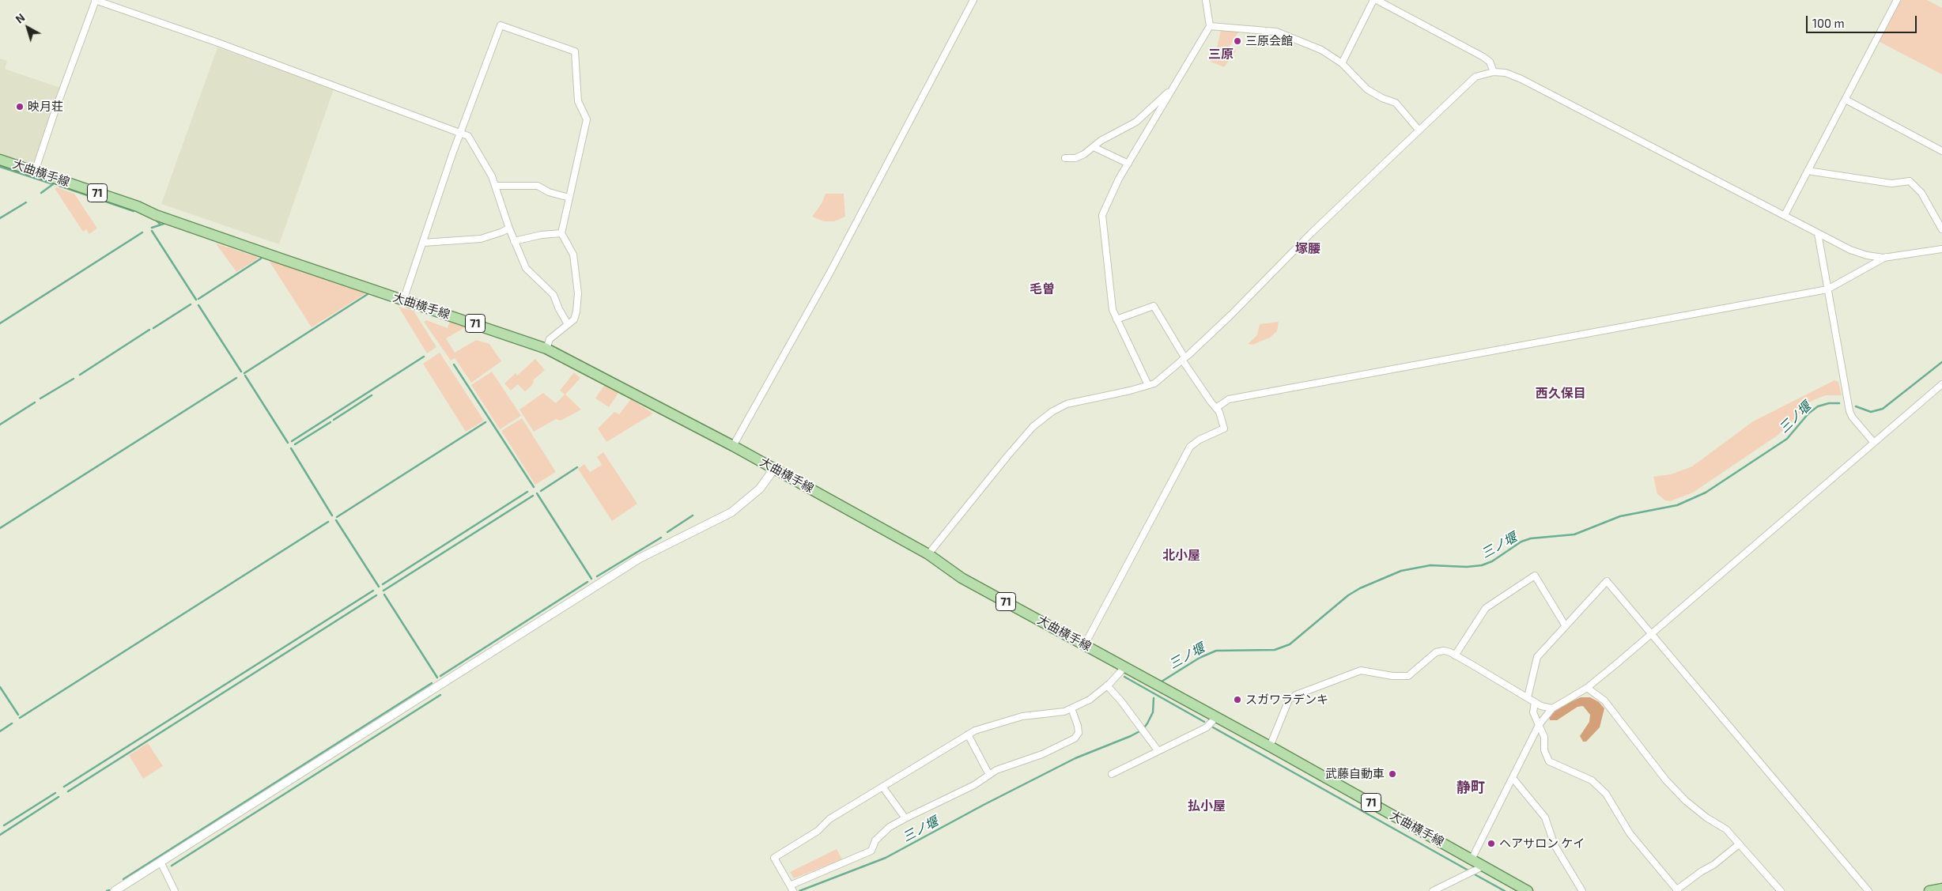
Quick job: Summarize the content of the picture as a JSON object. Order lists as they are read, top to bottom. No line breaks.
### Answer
{"streets":{"main road":["大曲横手線","71"]},"districts":["三原","塚腰","毛曽","西久保目","北小屋","静町","払小屋"],"water":["三ノ堰"],"places":["三原会館","映月荘","スガワラデンキ","武藤自動車","ヘアサロン ケイ"],"scale_bar":"100 m","north":"top left"}
